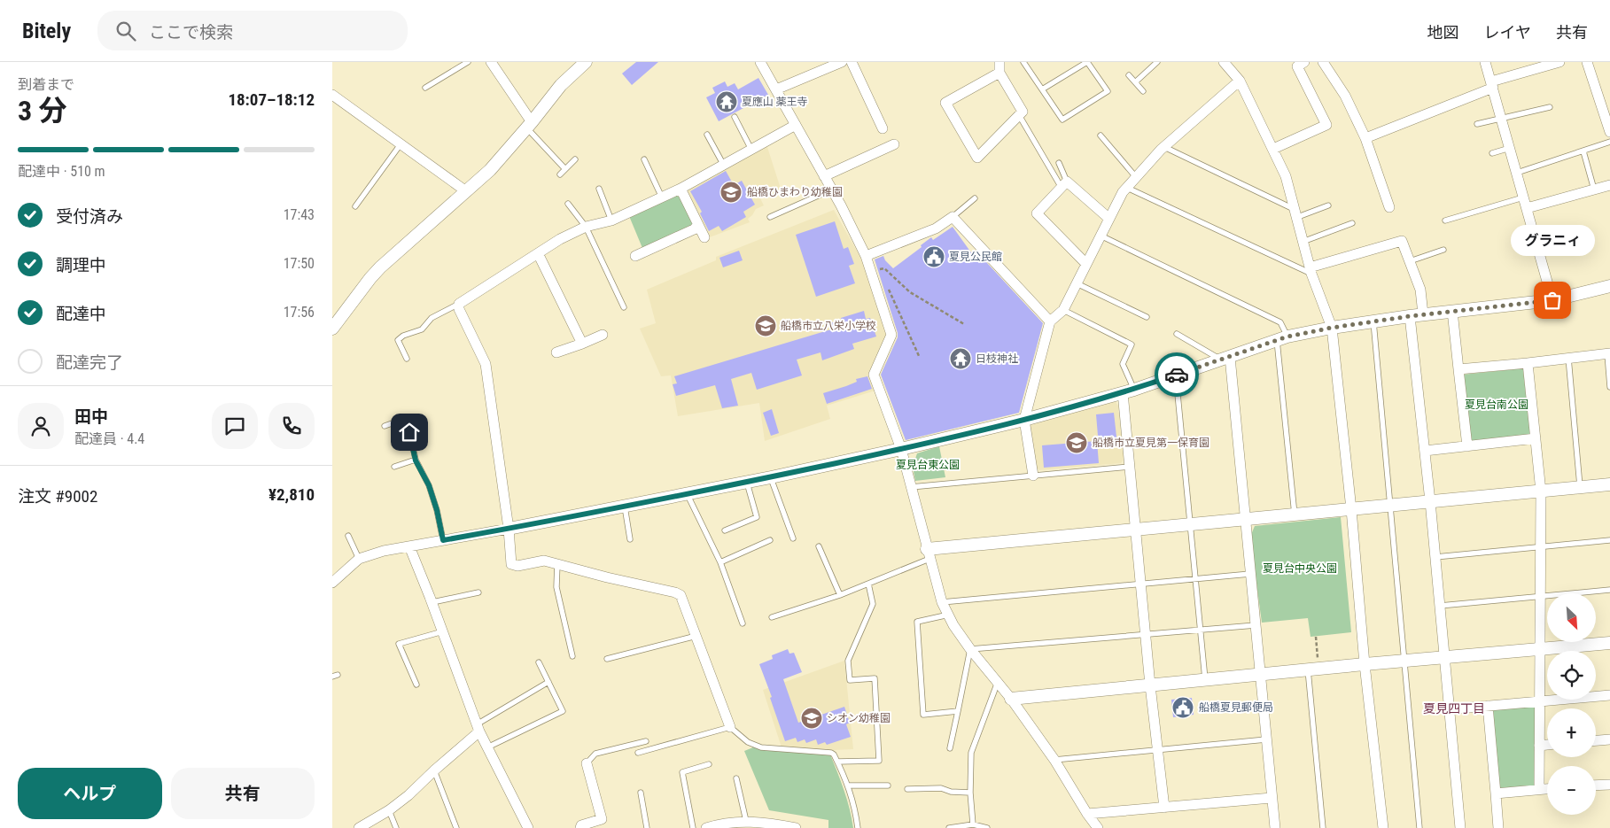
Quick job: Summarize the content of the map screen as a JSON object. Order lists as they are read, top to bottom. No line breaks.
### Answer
{"districts":["夏見四丁目"],"parks":["夏見台南公園","夏見台東公園","夏見台中央公園"],"places":{"temple":["夏應山 薬王寺","日枝神社"],"school or university":["船橋ひまわり幼稚園","船橋市立八栄小学校","船橋市立夏見第一保育園","シオン幼稚園"],"public building":["夏見公民館","船橋夏見郵便局"],"other":["グラニィ"]},"north":"bottom right","page":{"header":"Bitely","search":"ここで検索","nav":["地図","レイヤ","共有"],"heading":["3 分","到着まで","18:07–18:12"],"panel":["田中","配達員 · 4.4","注文 #9002","¥2,810"],"bar":"配達中 · 510 m","list":[["受付済み","17:43"],["調理中","17:50"],["配達中","17:56"],"配達完了"],"bubble":"グラニィ","map_buttons":["+","−"],"buttons":["ヘルプ","共有"]}}
